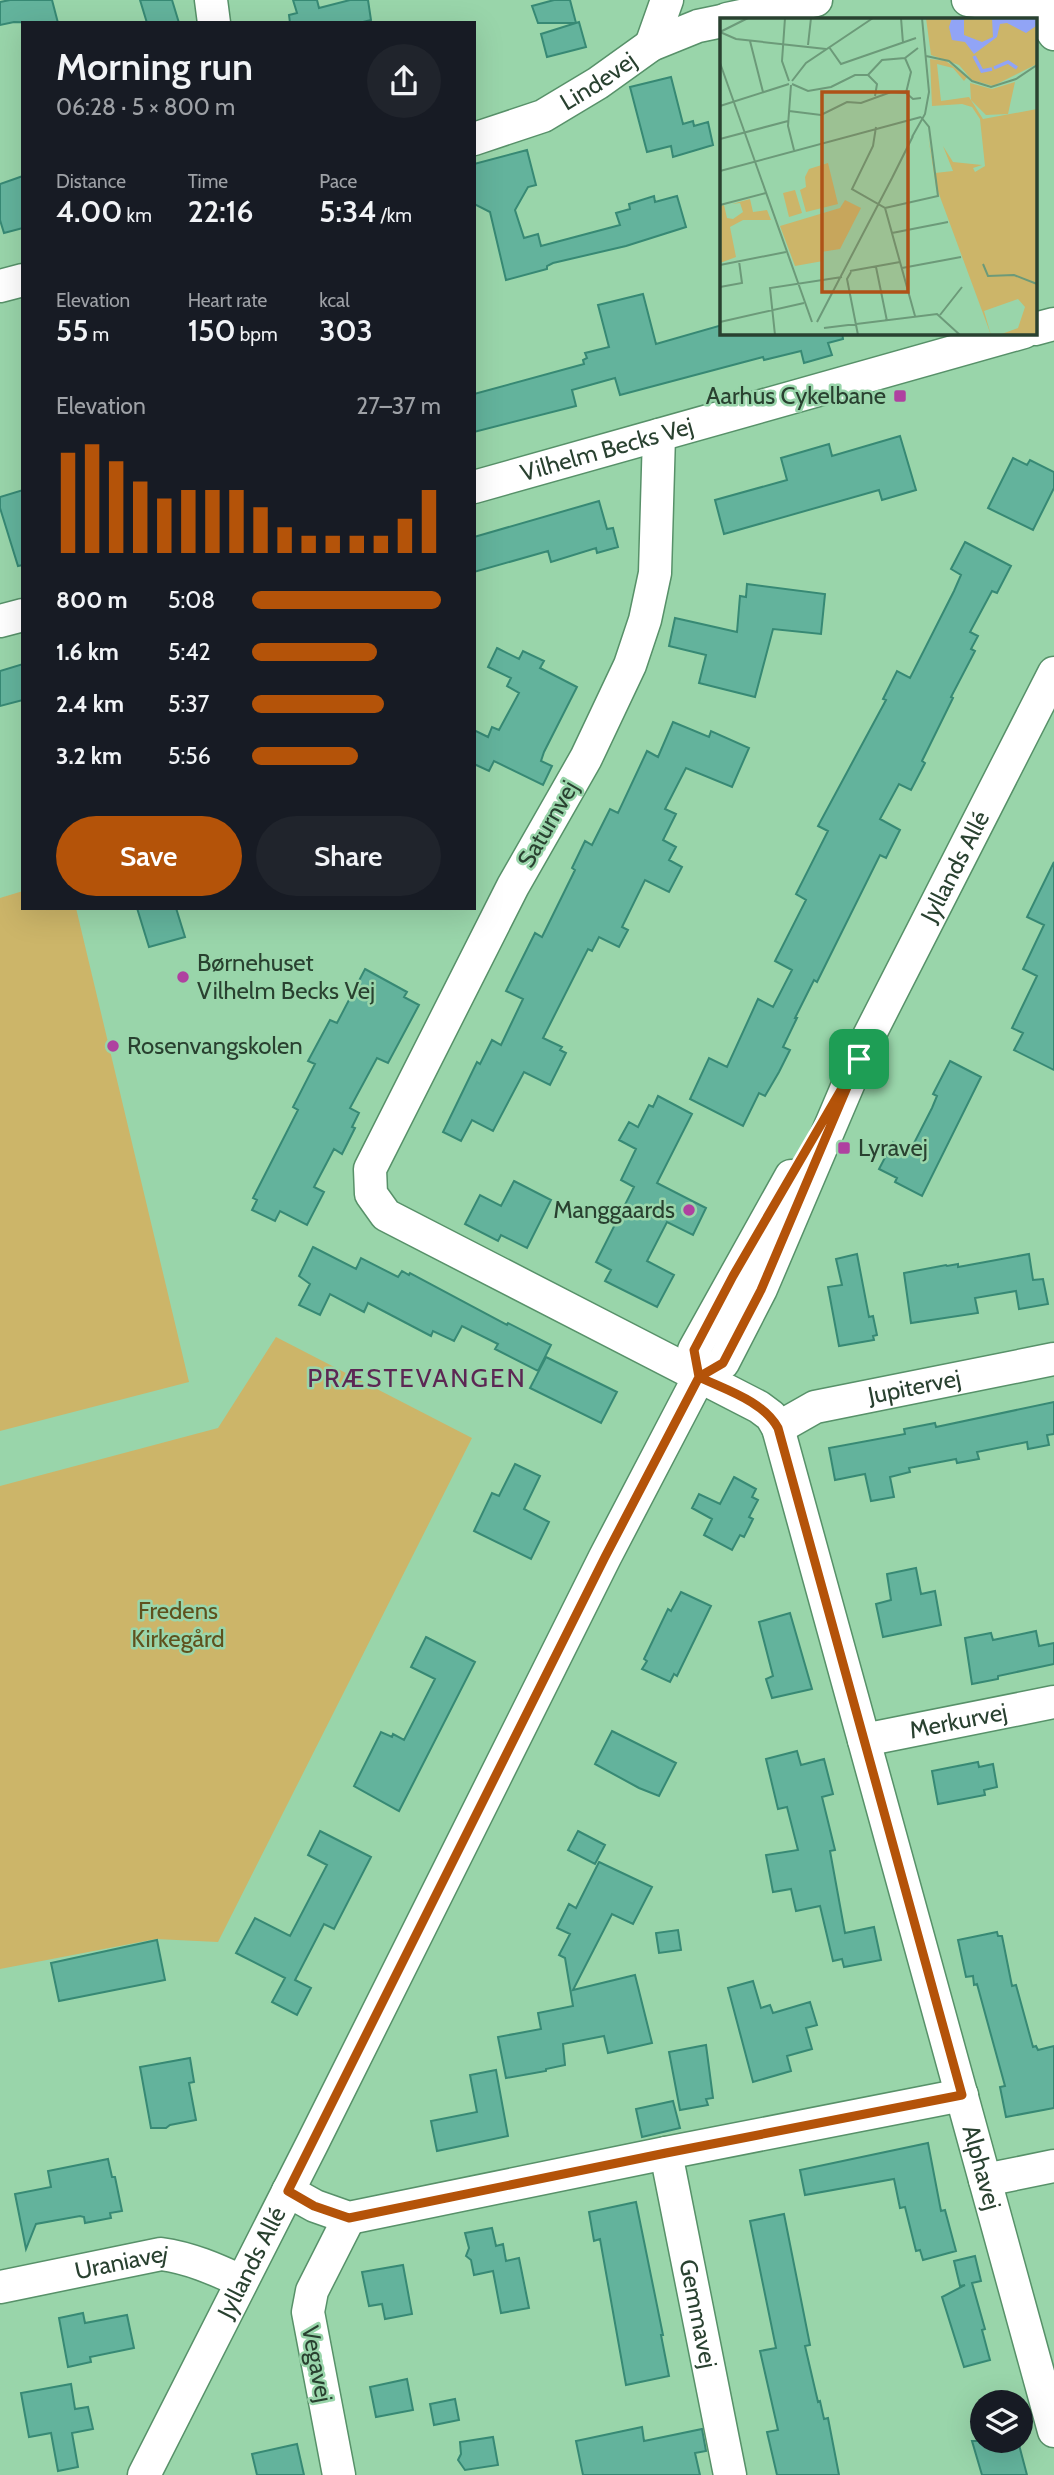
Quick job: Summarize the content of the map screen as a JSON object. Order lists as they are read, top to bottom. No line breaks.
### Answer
{"streets":{"street":["Lindevej","Vilhelm Becks Vej","Saturnvej","Jyllands Allé","Jupitervej","Merkurvej","Alphavej","Uraniavej","Gemmavej","Vegavej"]},"crossings":[["Vilhelm Becks Vej","Saturnvej"],["Saturnvej","Jyllands Allé"],["Jyllands Allé","Uraniavej"],["Jupitervej","Alphavej"],["Merkurvej","Alphavej"]],"districts":["PRÆSTEVANGEN"],"parks":["Fredens Kirkegård"],"places":{"transit":["Aarhus Cykelbane","Lyravej"],"other":["Børnehuset Vilhelm Becks Vej","Rosenvangskolen","Manggaards"]},"page":{"heading":["Morning run","06:28 · 5 × 800 m"],"stats":[["Distance","4.00 km"],["Time","22:16"],["Pace","5:34 /km"],["Elevation","55 m"],["Heart rate","150 bpm"],["kcal","303"]],"chart":["Elevation","27–37 m"],"list":[{"name":"800 m","note":"5:08"},{"name":"1.6 km","note":"5:42"},{"name":"2.4 km","note":"5:37"},{"name":"3.2 km","note":"5:56"}],"buttons":["Save","Share"]}}
